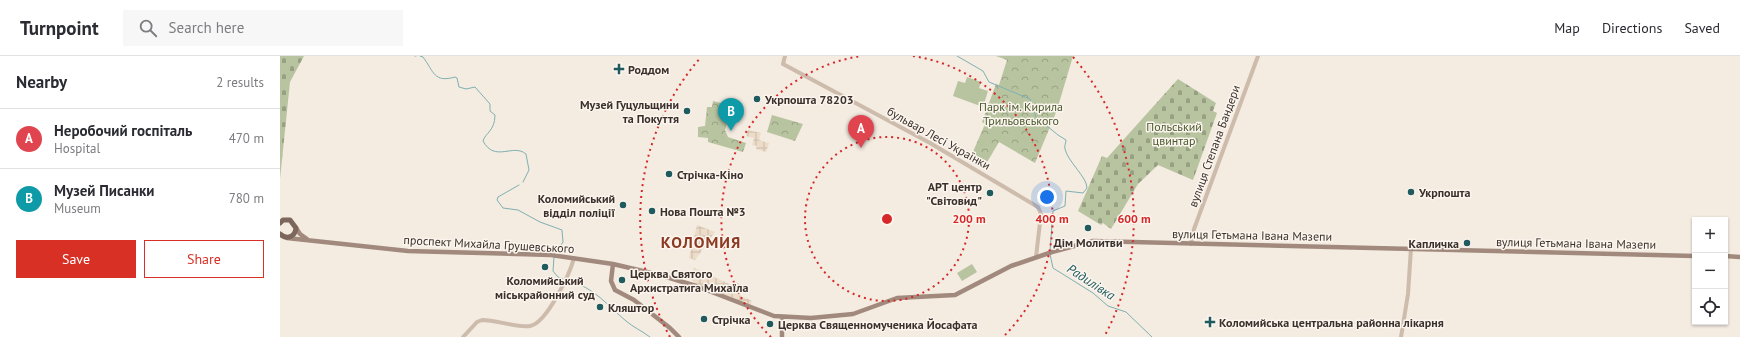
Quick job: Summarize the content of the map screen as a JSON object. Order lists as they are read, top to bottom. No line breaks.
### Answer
{"streets":{"main road":["вулиця Гетьмана Івана Мазепи","проспект Михайла Грушевського"],"street":["бульвар Лесі Українки","вулиця Степана Бандери"]},"crossings":[["бульвар Лесі Українки","вулиця Гетьмана Івана Мазепи"],["вулиця Степана Бандери","вулиця Гетьмана Івана Мазепи"],["вулиця Гетьмана Івана Мазепи","проспект Михайла Грушевського"]],"districts":["КОЛОМИЯ"],"water":["Радилівка"],"parks":["Парк ім. Кирила Трильовського","Польський цвинтар"],"places":{"health":["Роддом","Коломийська центральна районна лікарня"],"other":["Укрпошта 78203","Музей Гуцульщини та Покуття","Стрічка-Кіно","Укрпошта","АРТ центр \"Світовид\"","Коломийський відділ поліції","Нова Пошта №3","Дім Молитви","Капличка","Коломийський міськрайонний суд","Церква Святого Архистратига Михаїла","Кляштор","Стрічка","Церква Священномученика Йосафата"]},"page":{"header":"Turnpoint","search":"Search here","nav":["Map","Directions","Saved"],"heading":["Nearby","2 results"],"pins":["B","A"],"list":[{"mark":"A","name":"Неробочий госпіталь","note":"Hospital","value":"470 m"},{"mark":"B","name":"Музей Писанки","note":"Museum","value":"780 m"}],"map_buttons":["+","−"],"buttons":["Save","Share"]},"rings":["200 m","400 m","600 m"]}
